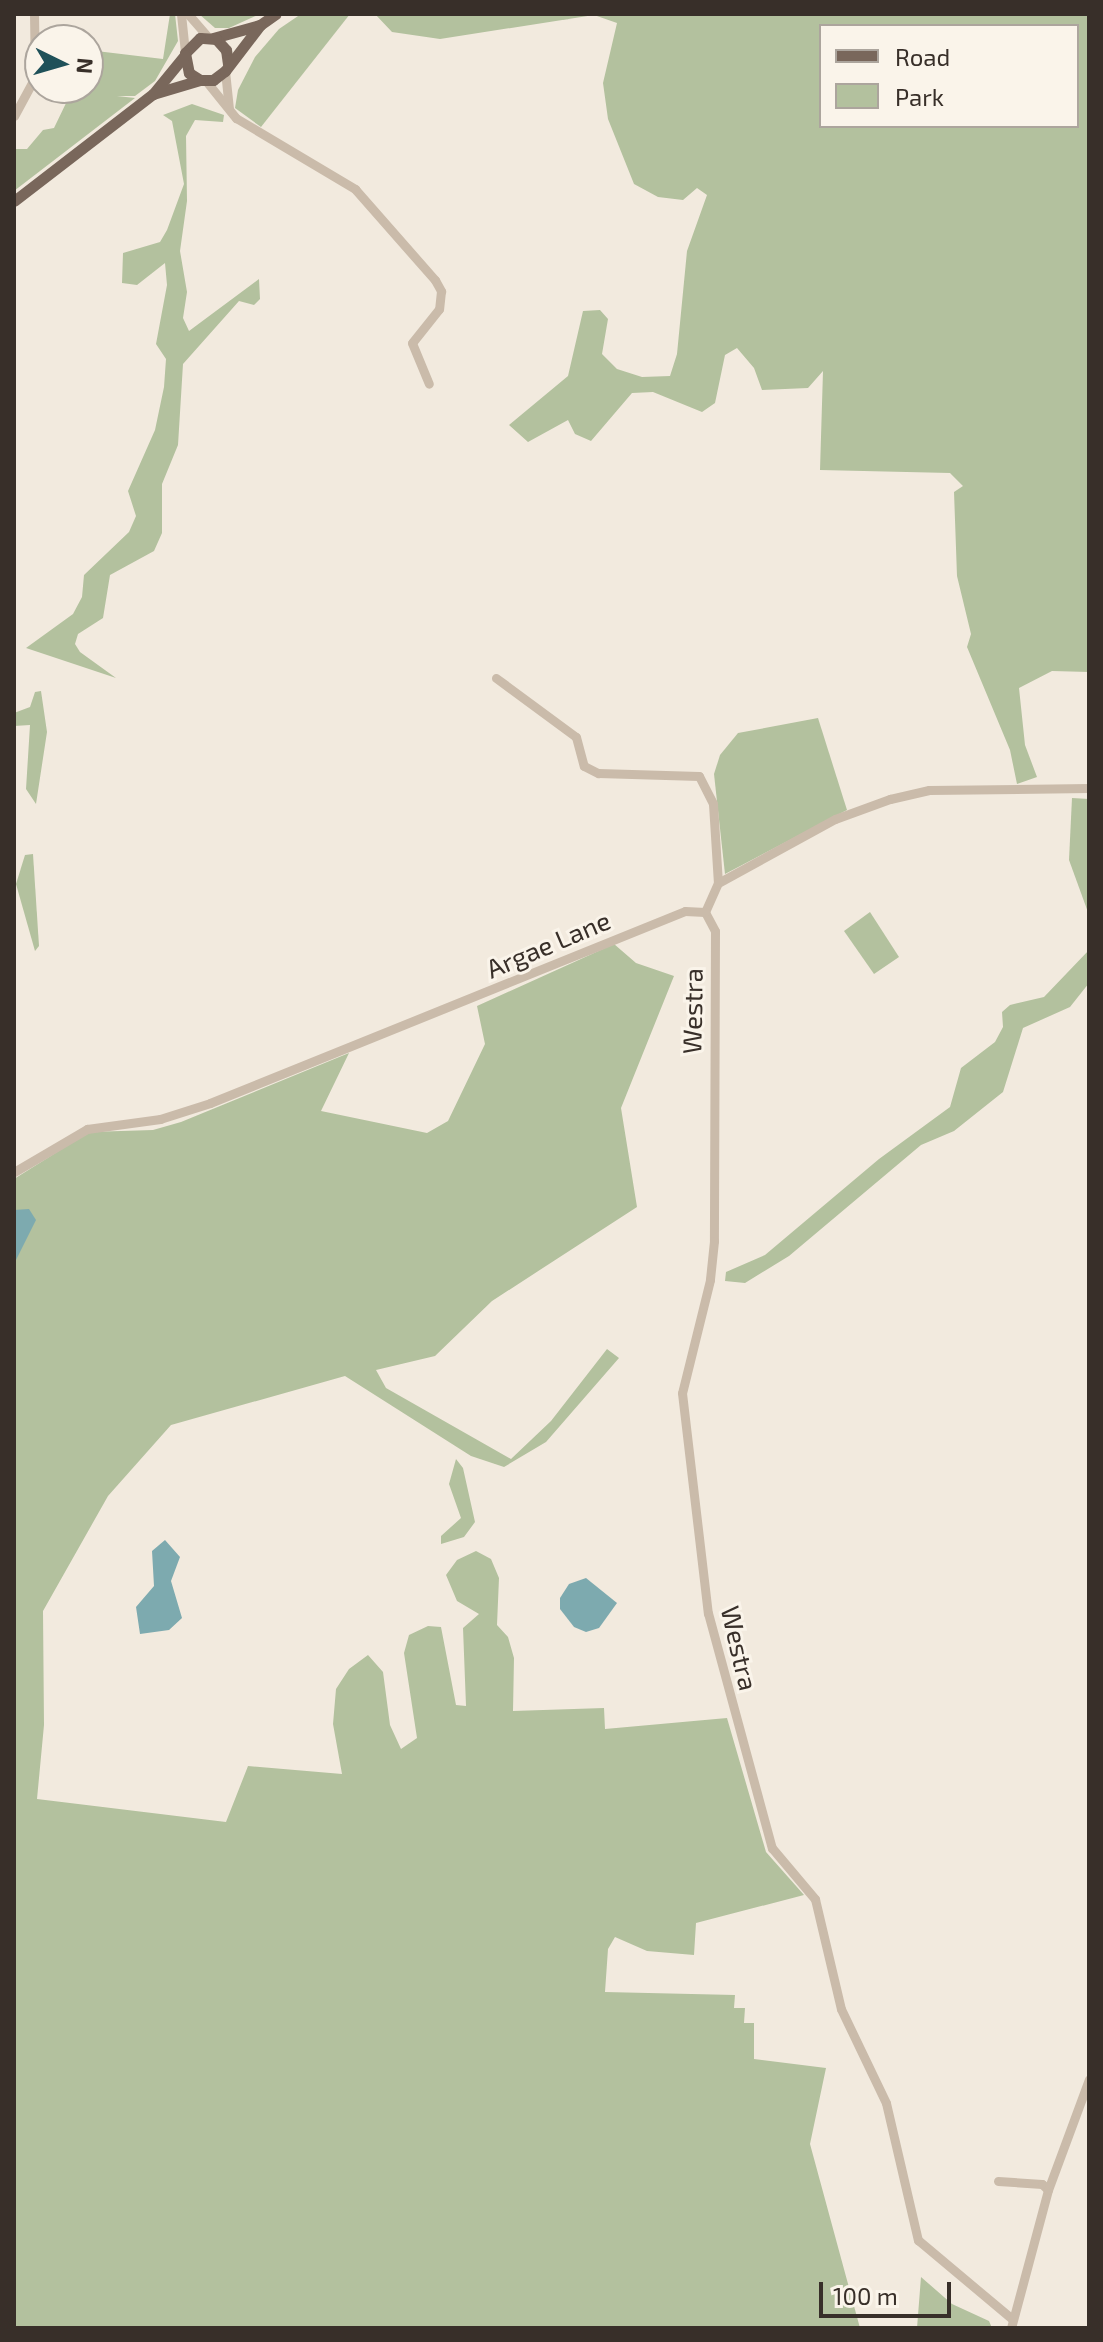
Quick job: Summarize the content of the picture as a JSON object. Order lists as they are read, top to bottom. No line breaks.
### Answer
{"streets":{"street":["Argae Lane","Westra"]},"crossings":[["Argae Lane","Westra"]],"legend":["Road","Park"],"scale_bar":"100 m","north":"right"}
